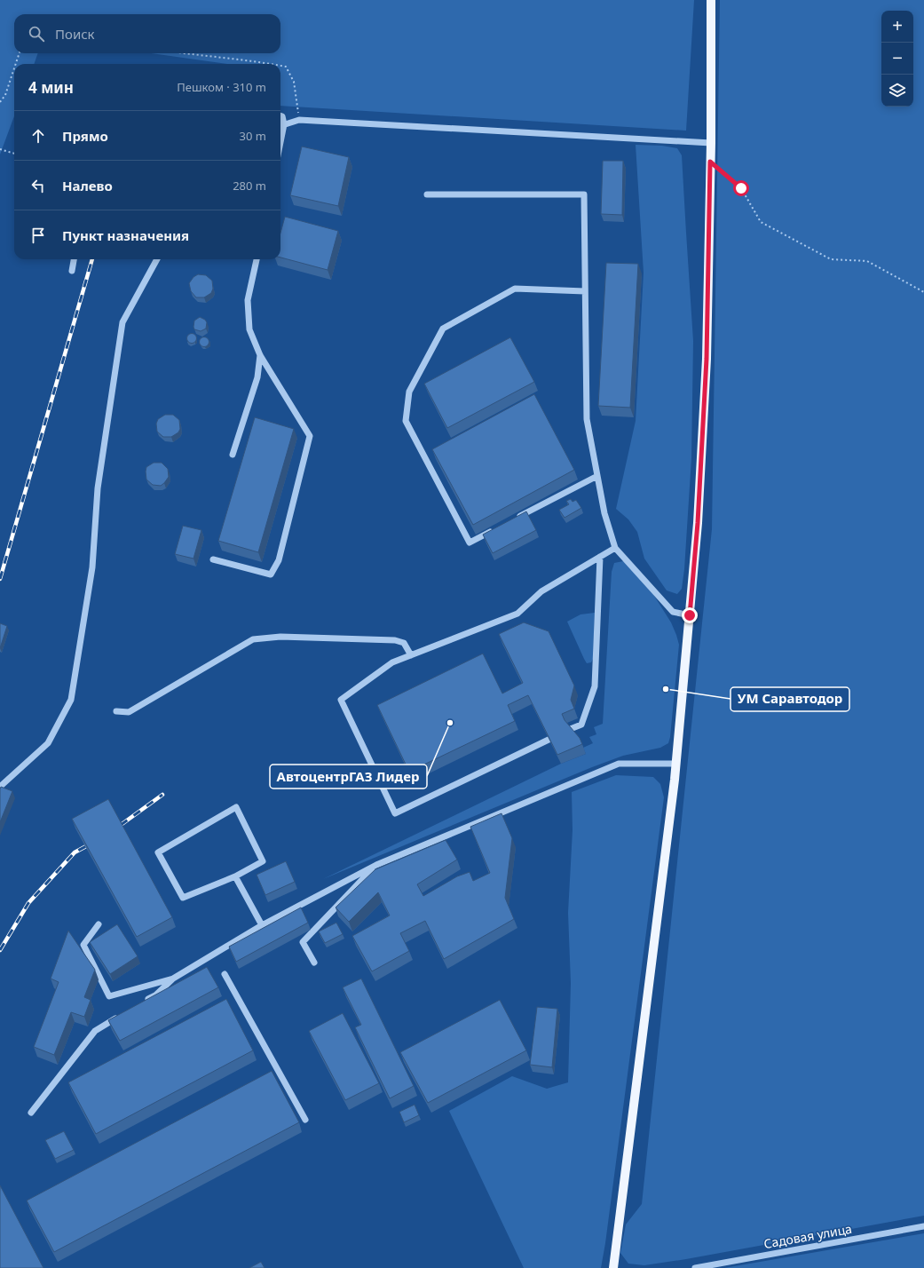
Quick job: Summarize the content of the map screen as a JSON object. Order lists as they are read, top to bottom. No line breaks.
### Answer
{"streets":{"street":["Садовая улица"]},"places":["УМ Саравтодор","АвтоцентрГАЗ Лидер"],"page":{"map_buttons":["+","−"],"search":"Поиск","heading":["4 мин","Пешком · 310 m"],"list":[["Прямо","30 m"],["Налево","280 m"],"Пункт назначения"]}}
